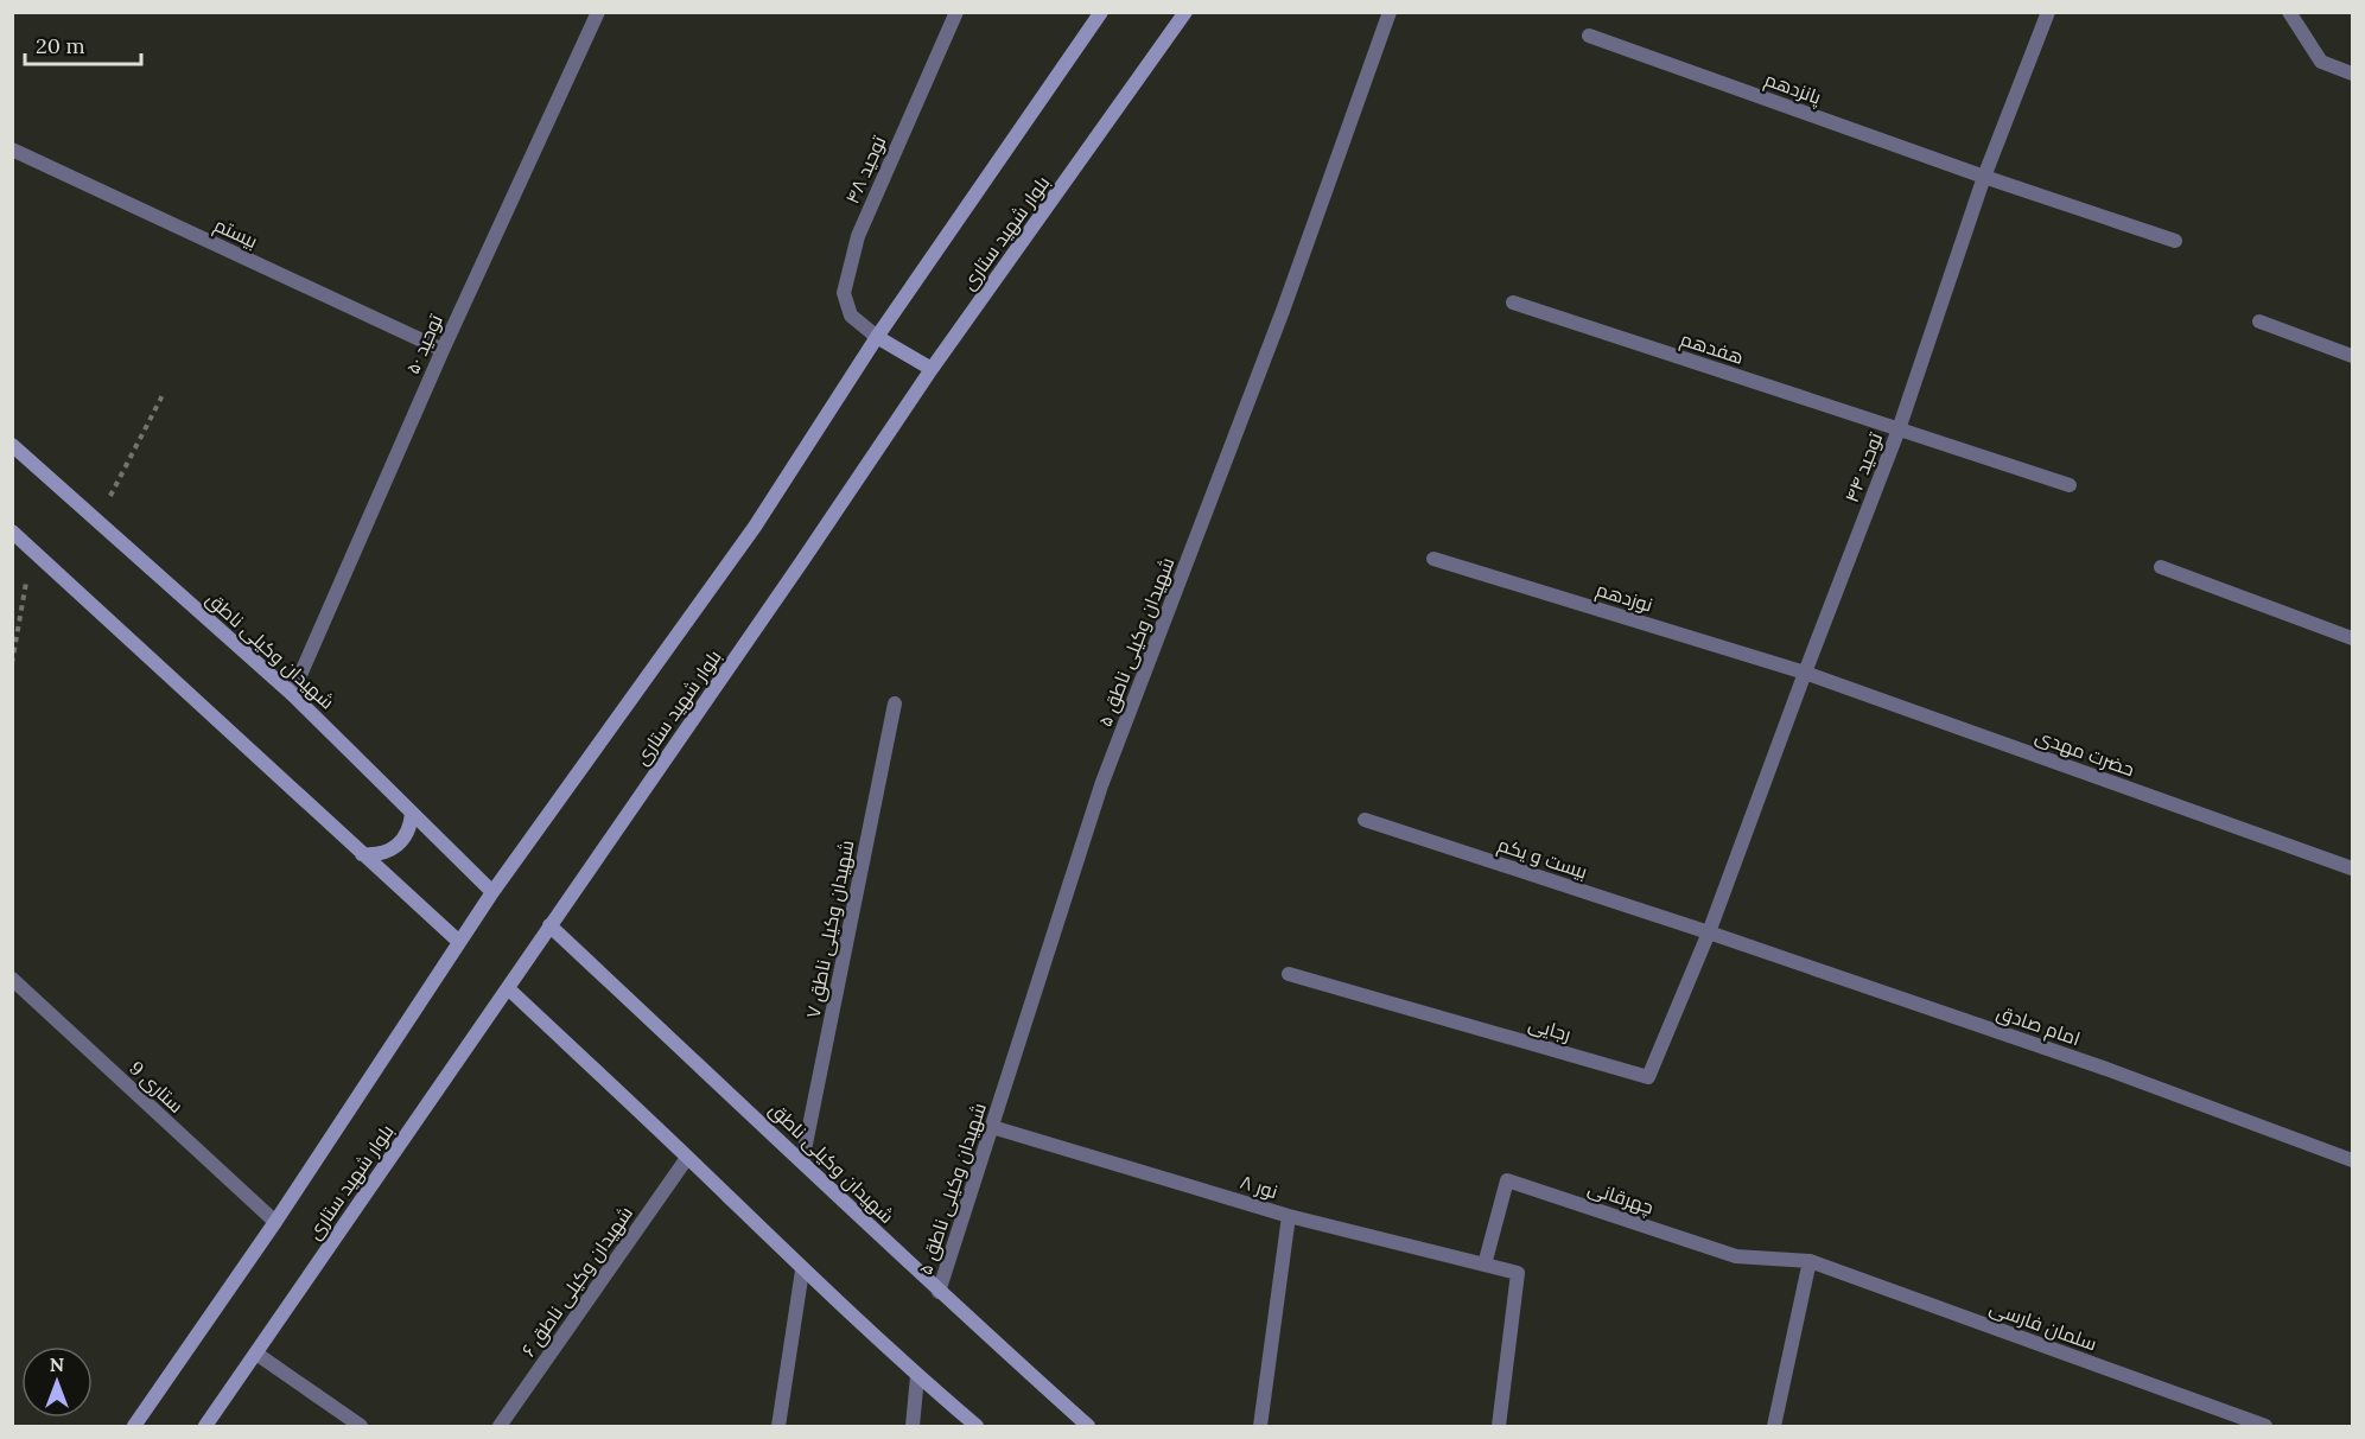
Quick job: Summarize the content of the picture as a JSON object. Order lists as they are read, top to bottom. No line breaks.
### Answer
{"streets":{"main road":["بلوار شهید ستاری","شهیدان وکیلی ناطق"],"street":["پانزدهم","توحید ۴۸","بیستم","توحید ۵۰","هفدهم","توحید ۴۴","نوزدهم","شهیدان وکیلی ناطق ۵","حضرت مهدی","بیست و یکم","شهیدان وکیلی ناطق ۷","امام صادق","رجایی","ستاری 9","نور ۸","چهرقانی","شهیدان وکیلی ناطق ۶","سلمان فارسی"]},"crossings":[["پانزدهم","توحید ۴۴"],["توحید ۴۸","بلوار شهید ستاری"],["بیستم","توحید ۵۰"],["بلوار شهید ستاری","شهیدان وکیلی ناطق"],["بلوار شهید ستاری","ستاری 9"],["توحید ۵۰","شهیدان وکیلی ناطق"],["هفدهم","توحید ۴۴"],["توحید ۴۴","نوزدهم"],["توحید ۴۴","حضرت مهدی"],["توحید ۴۴","بیست و یکم"],["توحید ۴۴","امام صادق"],["توحید ۴۴","رجایی"],["نوزدهم","حضرت مهدی"],["شهیدان وکیلی ناطق ۵","شهیدان وکیلی ناطق"],["شهیدان وکیلی ناطق ۵","نور ۸"],["شهیدان وکیلی ناطق","شهیدان وکیلی ناطق ۷"],["بیست و یکم","امام صادق"],["بیست و یکم","رجایی"],["امام صادق","رجایی"],["نور ۸","چهرقانی"],["چهرقانی","سلمان فارسی"]],"scale_bar":"20 m","north":"top"}
